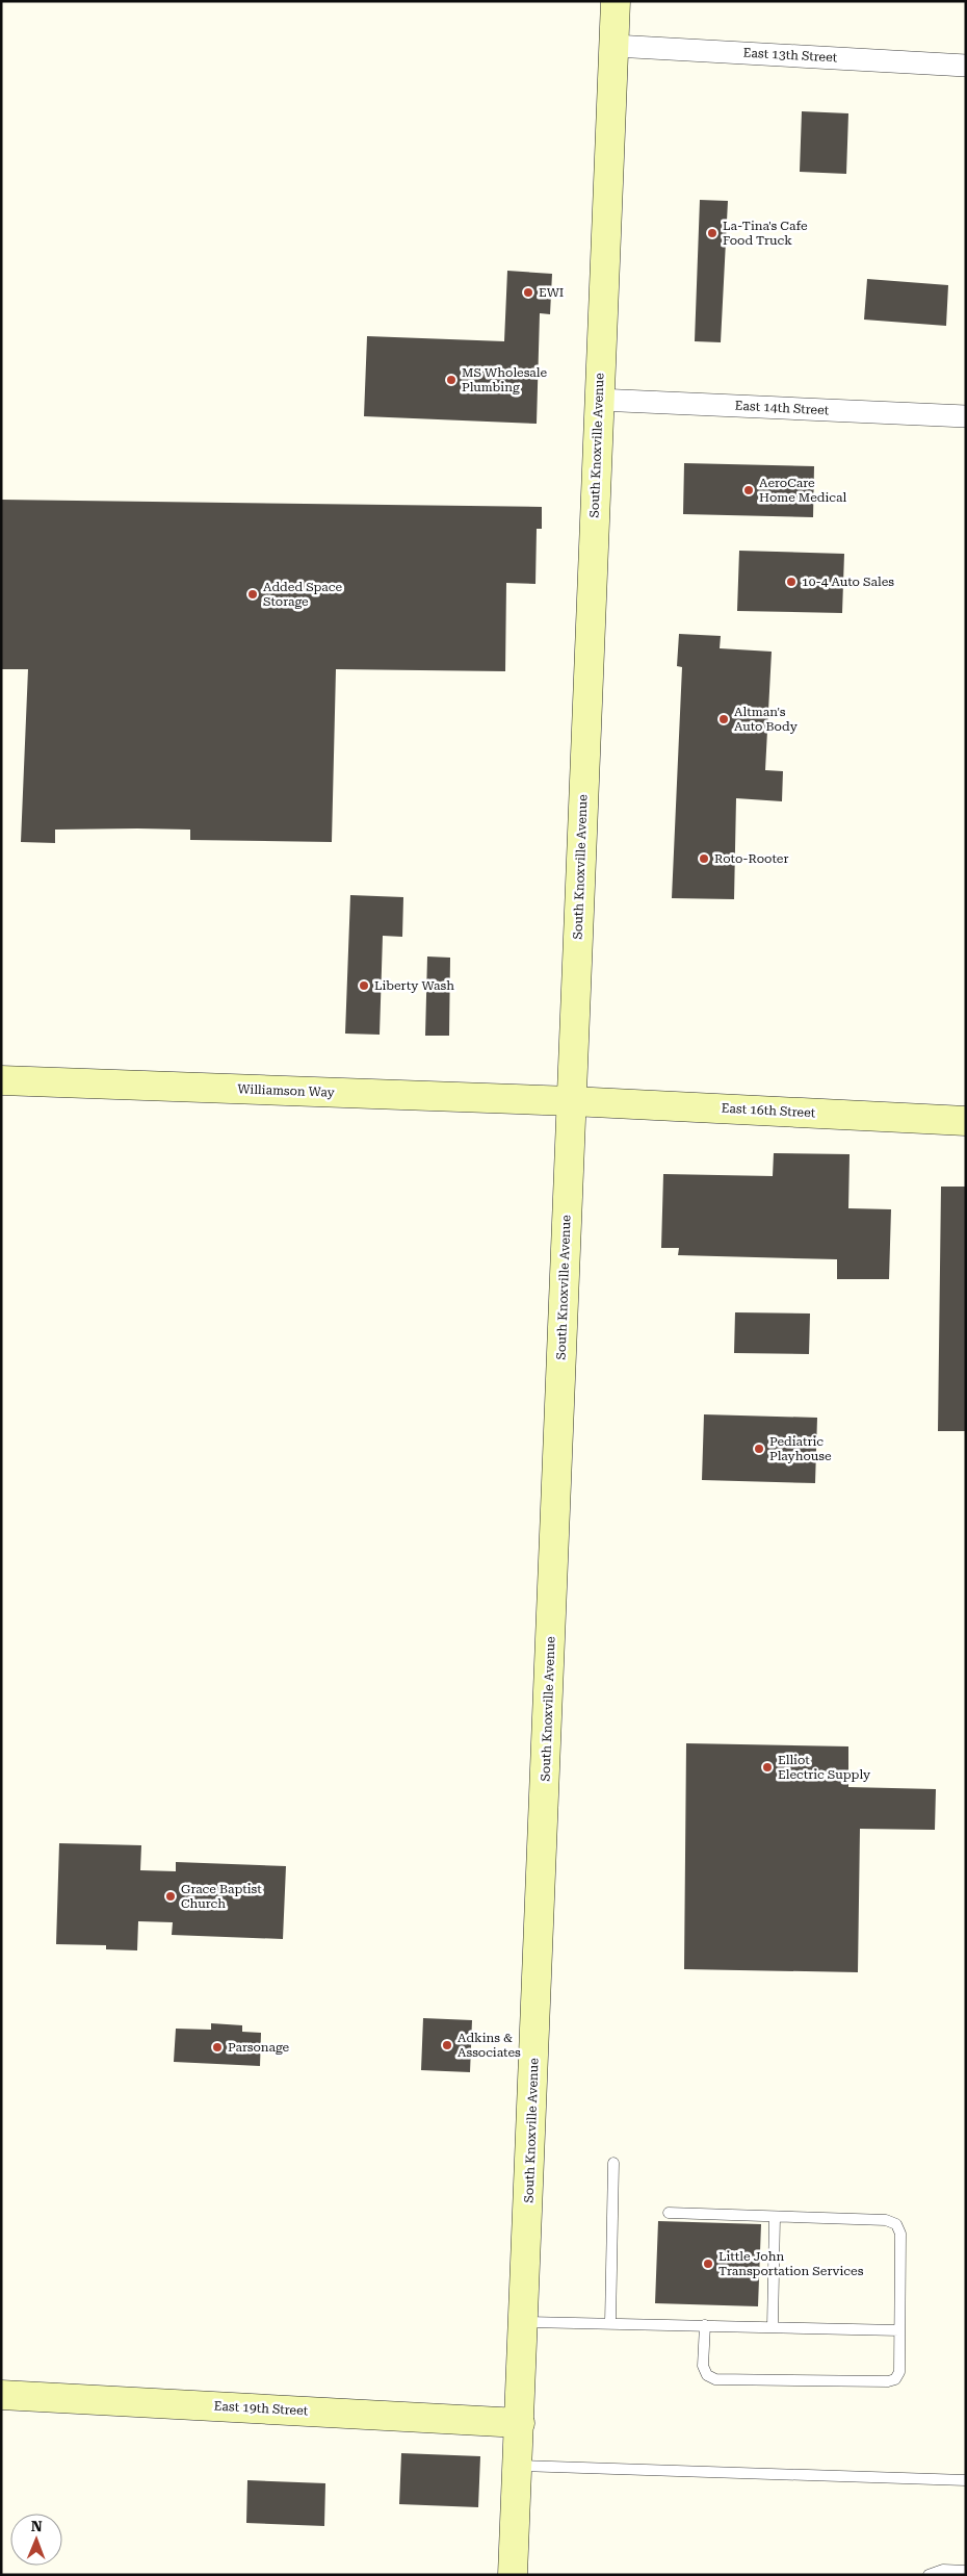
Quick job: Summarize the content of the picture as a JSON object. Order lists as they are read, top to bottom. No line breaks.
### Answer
{"streets":{"main road":["South Knoxville Avenue","Williamson Way","East 16th Street","East 19th Street"],"street":["East 13th Street","East 14th Street"]},"crossings":[["East 13th Street","South Knoxville Avenue"],["East 14th Street","South Knoxville Avenue"],["South Knoxville Avenue","Williamson Way"],["South Knoxville Avenue","East 16th Street"],["South Knoxville Avenue","East 19th Street"],["Williamson Way","East 16th Street"]],"places":["La-Tina's Cafe Food Truck","EWI","MS Wholesale Plumbing","AeroCare Home Medical","10-4 Auto Sales","Added Space Storage","Altman's Auto Body","Roto-Rooter","Liberty Wash","Pediatric Playhouse","Elliot Electric Supply","Grace Baptist Church","Adkins & Associates","Parsonage","Little John Transportation Services"],"north":"top"}
